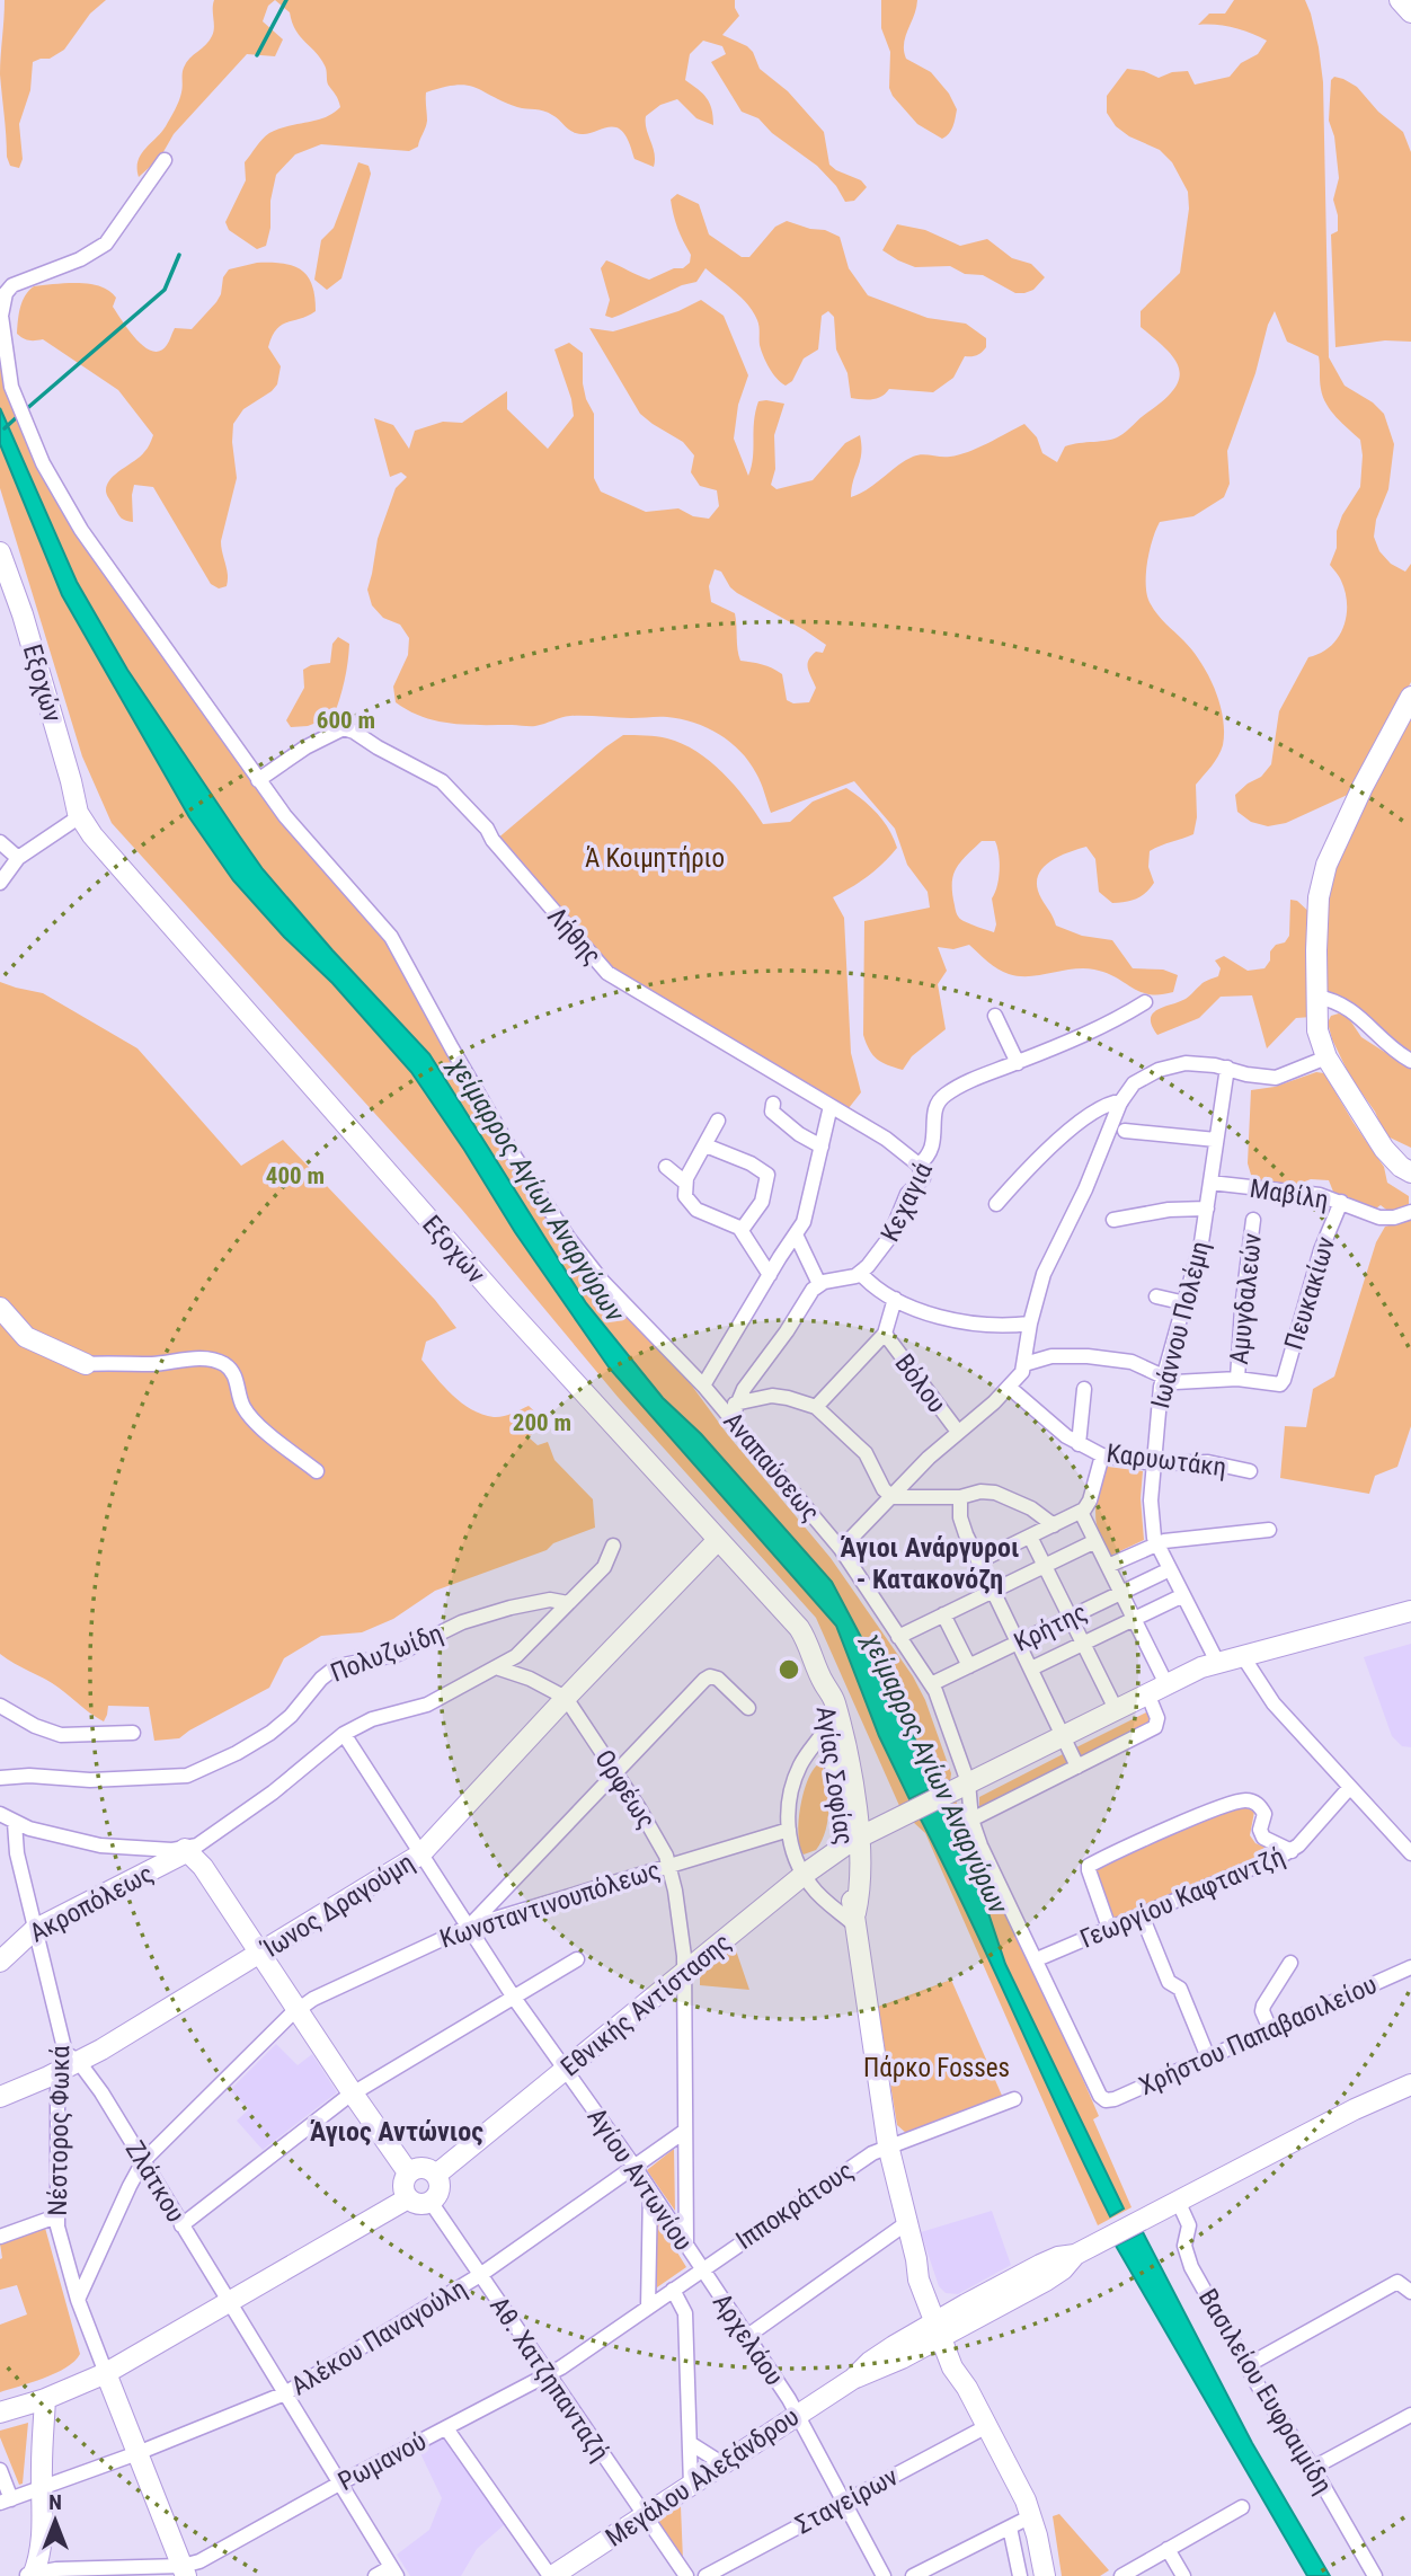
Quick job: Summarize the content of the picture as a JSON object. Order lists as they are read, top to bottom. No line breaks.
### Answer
{"streets":{"main road":["Εξοχών","Αγίας Σοφίας","Ακροπόλεως","Ίωνος Δραγούμη","Εθνικής Αντίστασης","Μεγάλου Αλεξάνδρου"],"street":["Λήθης","Μαβίλη","Κεχαγιά","Πευκακίων","Αμυγδαλεών","Ιωάννου Πολέμη","Βόλου","Καρυωτάκη","Αναπαύσεως","Κρήτης","Πολυζωίδη","Ορφέως","Γεωργίου Καφταντζή","Κωνσταντινουπόλεως","Χρήστου Παπαβασιλείου","Νέστορος Φωκά","Αγίου Αντωνίου","Ζλάτκου","Ιπποκράτους","Αλέκου Παναγούλη","Αρχελάου","Αθ. Χατζηπανταζή","Βασιλείου Ευφραιμίδη","Ρωμανού","Σταγείρων"]},"crossings":[["Εξοχών","Αγίας Σοφίας"],["Εξοχών","Ίωνος Δραγούμη"],["Λήθης","Κεχαγιά"],["Λήθης","Αναπαύσεως"],["Μαβίλη","Πευκακίων"],["Μαβίλη","Ιωάννου Πολέμη"],["Πευκακίων","Αμυγδαλεών"],["Ιωάννου Πολέμη","Καρυωτάκη"],["Ιωάννου Πολέμη","Κρήτης"],["Ιωάννου Πολέμη","Εθνικής Αντίστασης"],["Αναπαύσεως","Κρήτης"],["Αναπαύσεως","Γεωργίου Καφταντζή"],["Αναπαύσεως","Εθνικής Αντίστασης"],["Αναπαύσεως","Χρήστου Παπαβασιλείου"],["Αγίας Σοφίας","Εθνικής Αντίστασης"],["Αγίας Σοφίας","Ιπποκράτους"],["Αγίας Σοφίας","Μεγάλου Αλεξάνδρου"],["Αγίας Σοφίας","Σταγείρων"],["Ορφέως","Κωνσταντινουπόλεως"],["Ορφέως","Ίωνος Δραγούμη"],["Ορφέως","Εθνικής Αντίστασης"],["Ορφέως","Αγίου Αντωνίου"],["Ορφέως","Αλέκου Παναγούλη"],["Ακροπόλεως","Νέστορος Φωκά"],["Κωνσταντινουπόλεως","Νέστορος Φωκά"],["Κωνσταντινουπόλεως","Αγίου Αντωνίου"],["Κωνσταντινουπόλεως","Ζλάτκου"],["Ίωνος Δραγούμη","Νέστορος Φωκά"],["Ίωνος Δραγούμη","Αγίου Αντωνίου"],["Ίωνος Δραγούμη","Ζλάτκου"],["Εθνικής Αντίστασης","Αγίου Αντωνίου"],["Εθνικής Αντίστασης","Αθ. Χατζηπανταζή"],["Νέστορος Φωκά","Ζλάτκου"],["Αγίου Αντωνίου","Ιπποκράτους"],["Αγίου Αντωνίου","Αλέκου Παναγούλη"],["Αγίου Αντωνίου","Αρχελάου"],["Αγίου Αντωνίου","Ρωμανού"],["Ζλάτκου","Αλέκου Παναγούλη"],["Ζλάτκου","Ρωμανού"],["Ιπποκράτους","Αρχελάου"],["Ιπποκράτους","Ρωμανού"],["Αλέκου Παναγούλη","Αθ. Χατζηπανταζή"],["Αρχελάου","Ρωμανού"],["Αρχελάου","Μεγάλου Αλεξάνδρου"],["Αρχελάου","Σταγείρων"],["Αθ. Χατζηπανταζή","Ρωμανού"],["Αθ. Χατζηπανταζή","Μεγάλου Αλεξάνδρου"]],"districts":["Άγιοι Ανάργυροι - Κατακονόζη","Άγιος Αντώνιος"],"water":["χείμαρρος Αγίων Αναργύρων"],"parks":["Ά Κοιμητήριο","Πάρκο Fosses"],"north":"top","rings":["600 m","400 m","200 m"]}
